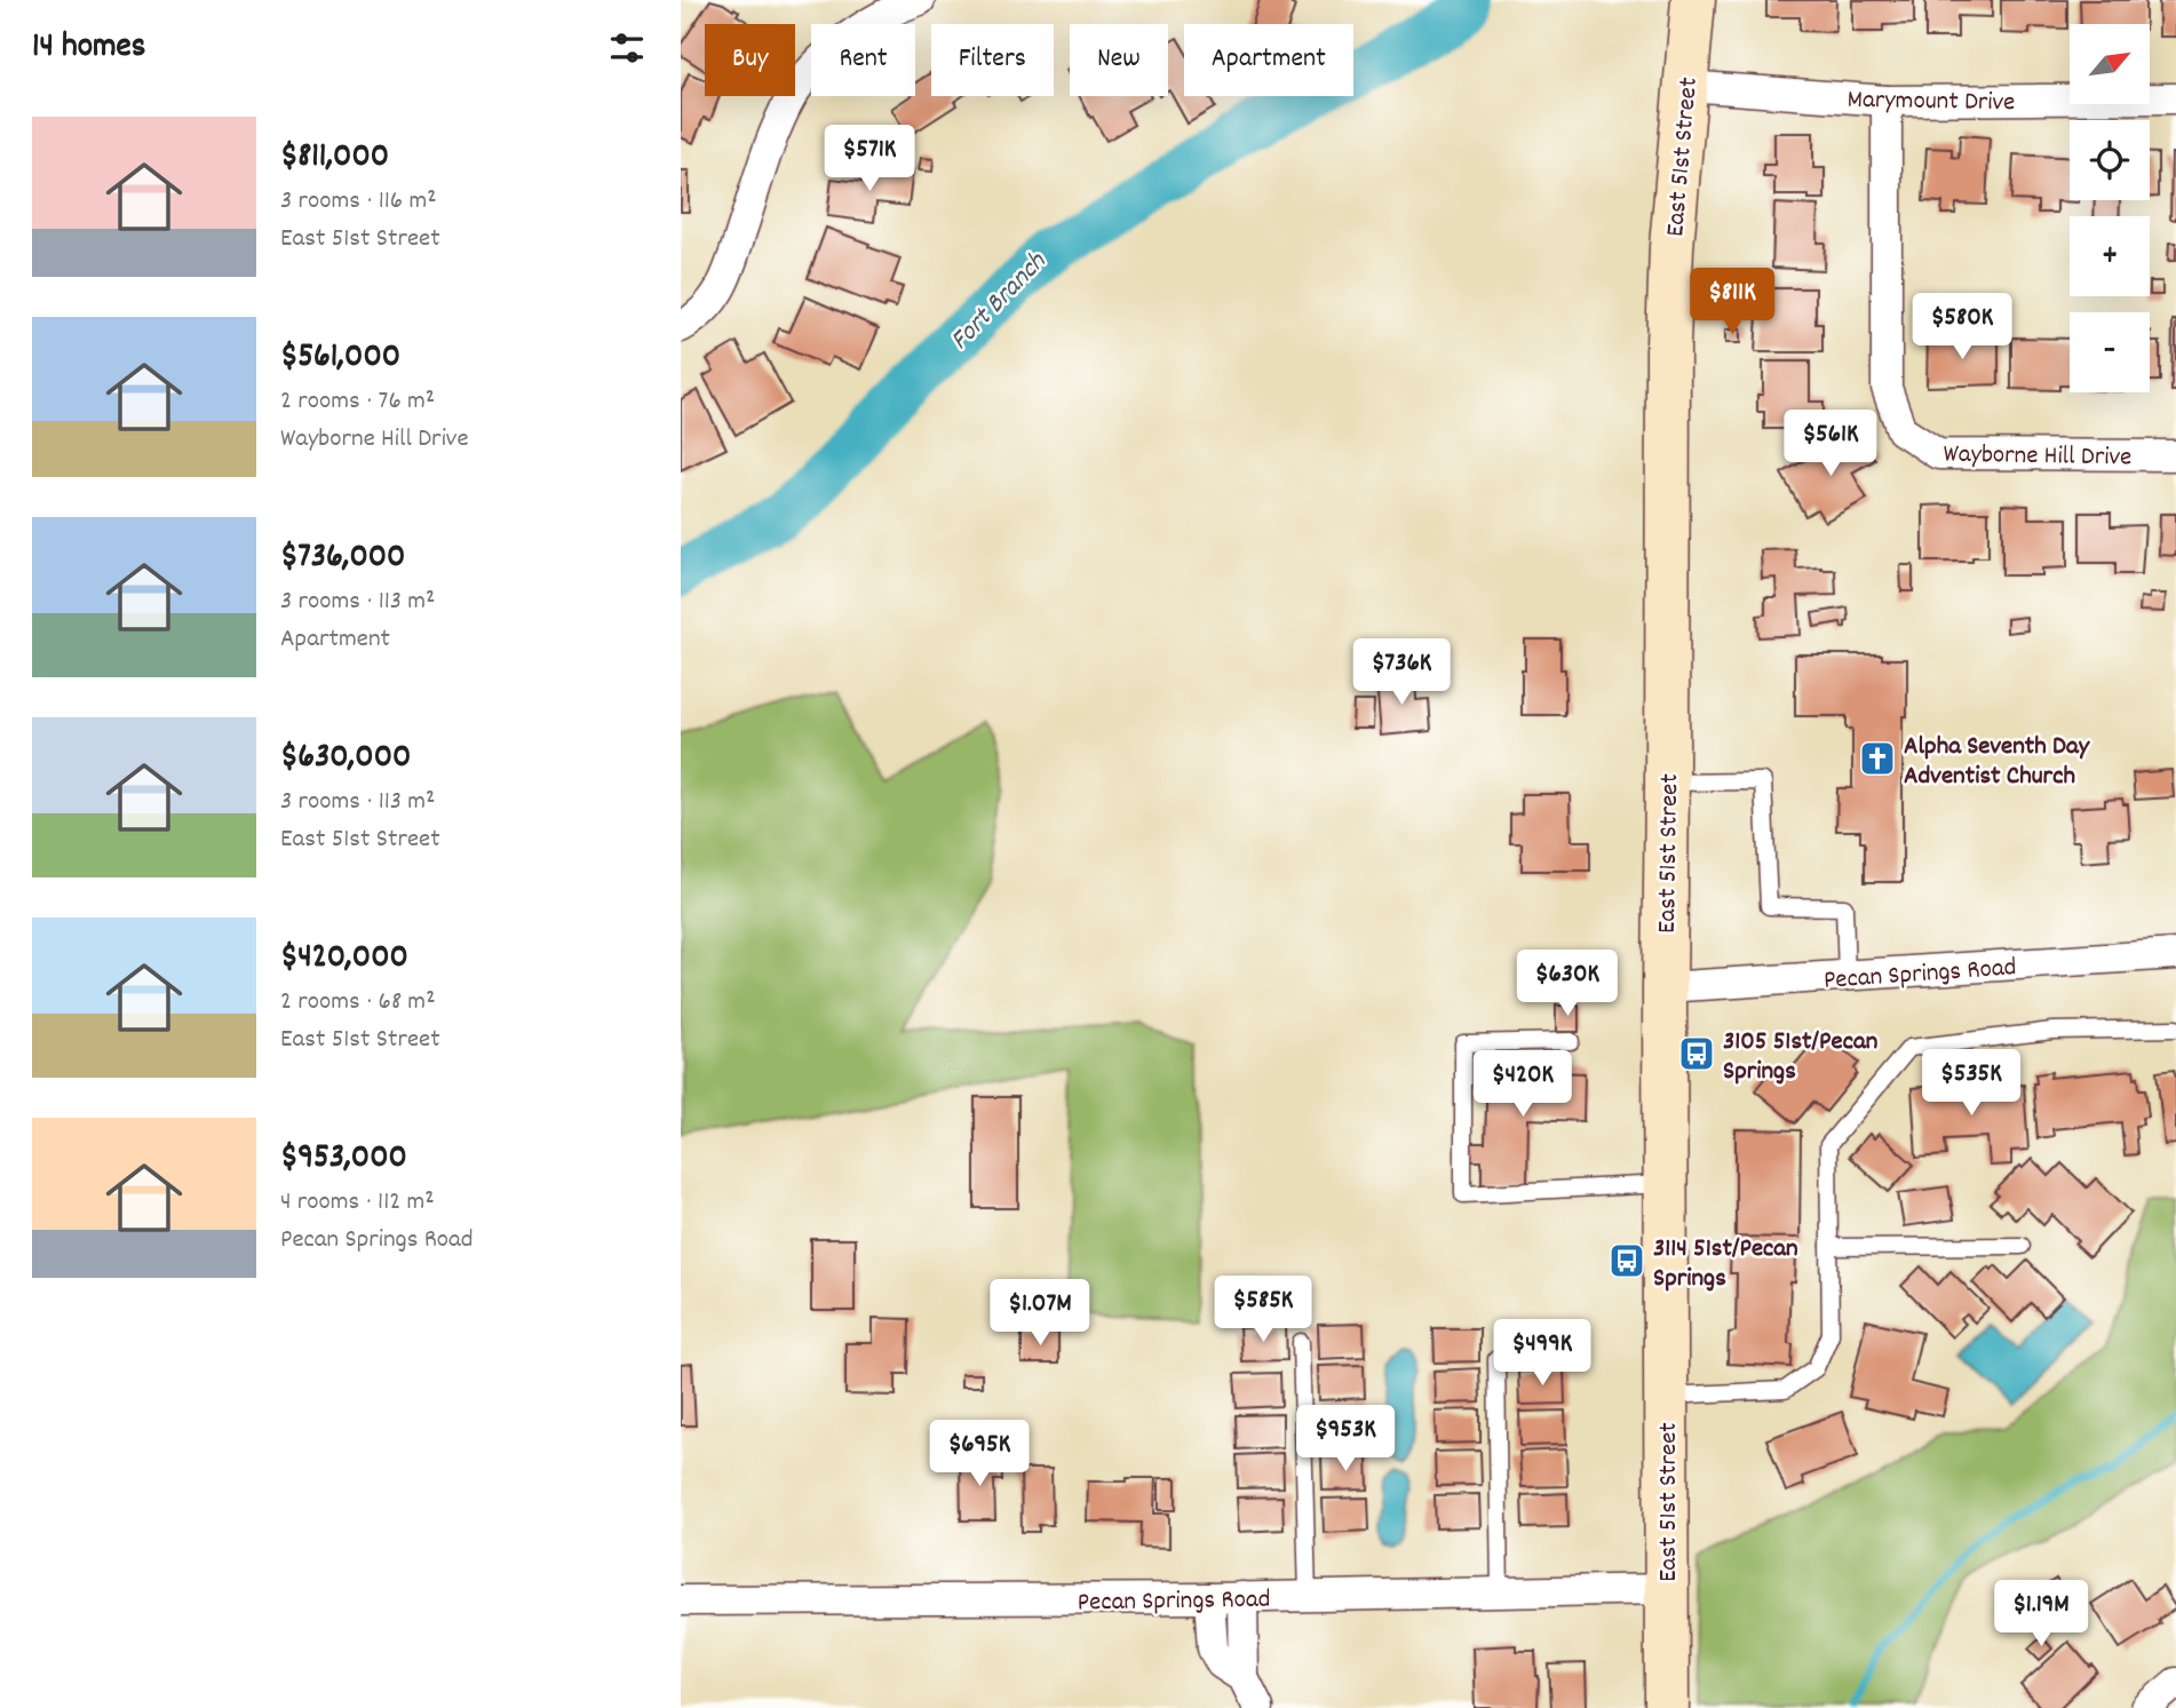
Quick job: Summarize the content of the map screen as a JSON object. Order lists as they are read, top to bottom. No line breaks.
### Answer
{"streets":{"main road":["East 51st Street"],"street":["Marymount Drive","Wayborne Hill Drive","Pecan Springs Road"]},"crossings":[["Marymount Drive","East 51st Street"],["Marymount Drive","Wayborne Hill Drive"],["East 51st Street","Pecan Springs Road"]],"water":["Fort Branch"],"places":{"church":["Alpha Seventh Day Adventist Church"],"bus stop":["3105 51st/Pecan Springs","3114 51st/Pecan Springs"]},"north":"top right","page":{"heading":"14 homes","map_buttons":["+","−"],"chip":["Buy","Rent","Filters","New","Apartment"],"list":[{"name":"$811,000","note":"3 rooms · 116 m² · East 51st Street"},{"name":"$561,000","note":"2 rooms · 76 m² · Wayborne Hill Drive"},{"name":"$736,000","note":"3 rooms · 113 m² · Apartment"},{"name":"$630,000","note":"3 rooms · 113 m² · East 51st Street"},{"name":"$420,000","note":"2 rooms · 68 m² · East 51st Street"},{"name":"$953,000","note":"4 rooms · 112 m² · Pecan Springs Road"}],"price":["$571K","$811K","$580K","$561K","$736K","$630K","$535K","$420K","$585K","$1.07M","$499K","$953K","$695K","$1.19M"]}}
